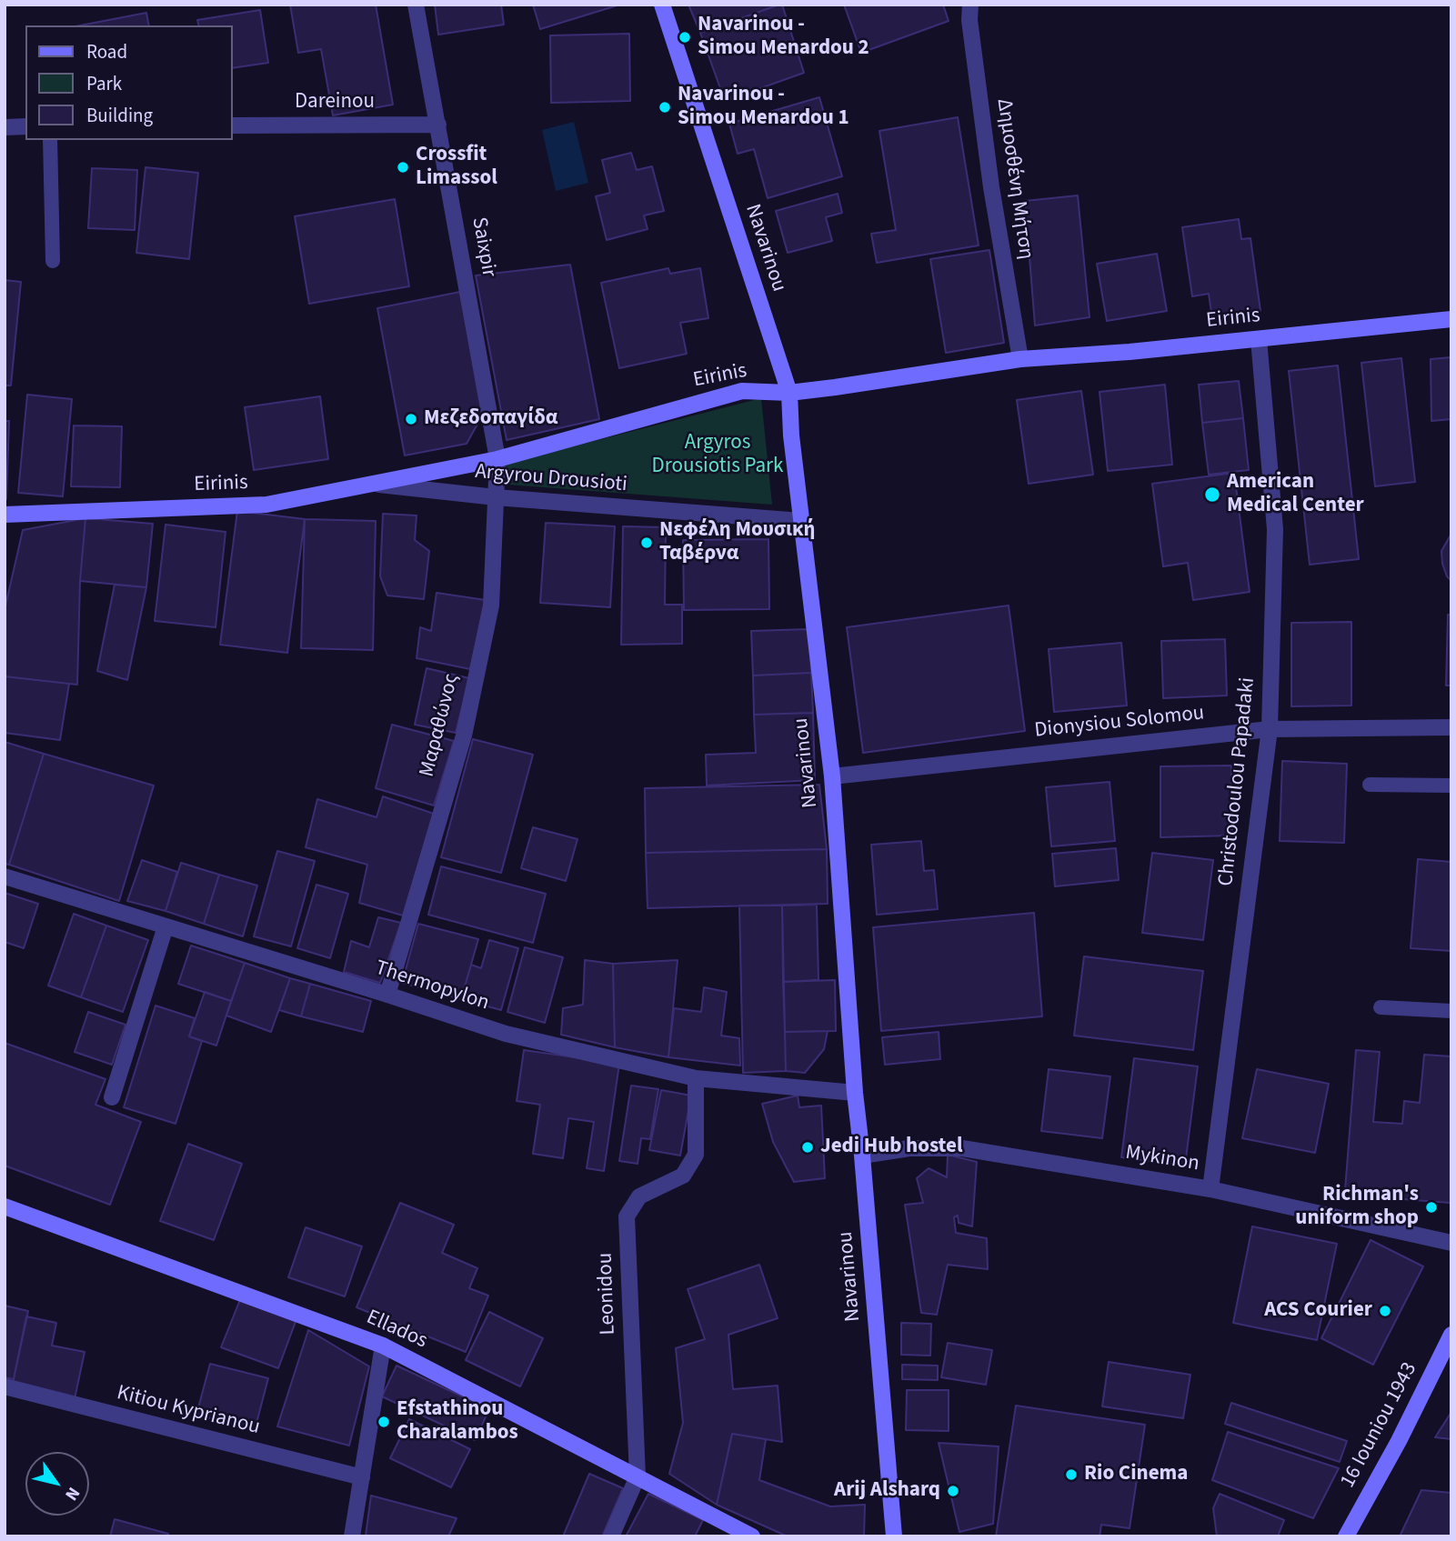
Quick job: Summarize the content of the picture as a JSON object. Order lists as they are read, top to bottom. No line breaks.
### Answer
{"streets":{"main road":["Navarinou","Eirinis","Ellados","16 Iouniou 1943"],"street":["Dareinou","Δημοσθένη Μήτση","Saixpir","Argyrou Drousioti","Dionysiou Solomou","Μαραθώνος","Christodoulou Papadaki","Thermopylon","Mykinon","Leonidou","Kitiou Kyprianou"]},"crossings":[["Dareinou","Saixpir"],["Δημοσθένη Μήτση","Eirinis"],["Saixpir","Eirinis"],["Saixpir","Μαραθώνος"],["Navarinou","Eirinis"],["Navarinou","Argyrou Drousioti"],["Navarinou","Dionysiou Solomou"],["Navarinou","Thermopylon"],["Navarinou","Mykinon"],["Eirinis","Argyrou Drousioti"],["Eirinis","Μαραθώνος"],["Eirinis","Christodoulou Papadaki"],["Argyrou Drousioti","Μαραθώνος"],["Dionysiou Solomou","Christodoulou Papadaki"],["Μαραθώνος","Thermopylon"],["Christodoulou Papadaki","Mykinon"],["Thermopylon","Leonidou"],["Leonidou","Ellados"]],"parks":["Argyros Drousiotis Park"],"places":["Navarinou - Simou Menardou 2","Navarinou - Simou Menardou 1","Crossfit Limassol","Μεζεδοπαγίδα","American Medical Center","Νεφέλη Μουσική Ταβέρνα","Jedi Hub hostel","Richman's uniform shop","ACS Courier","Efstathinou Charalambos","Rio Cinema","Arij Alsharq"],"legend":["Road","Park","Building"],"north":"bottom right"}
